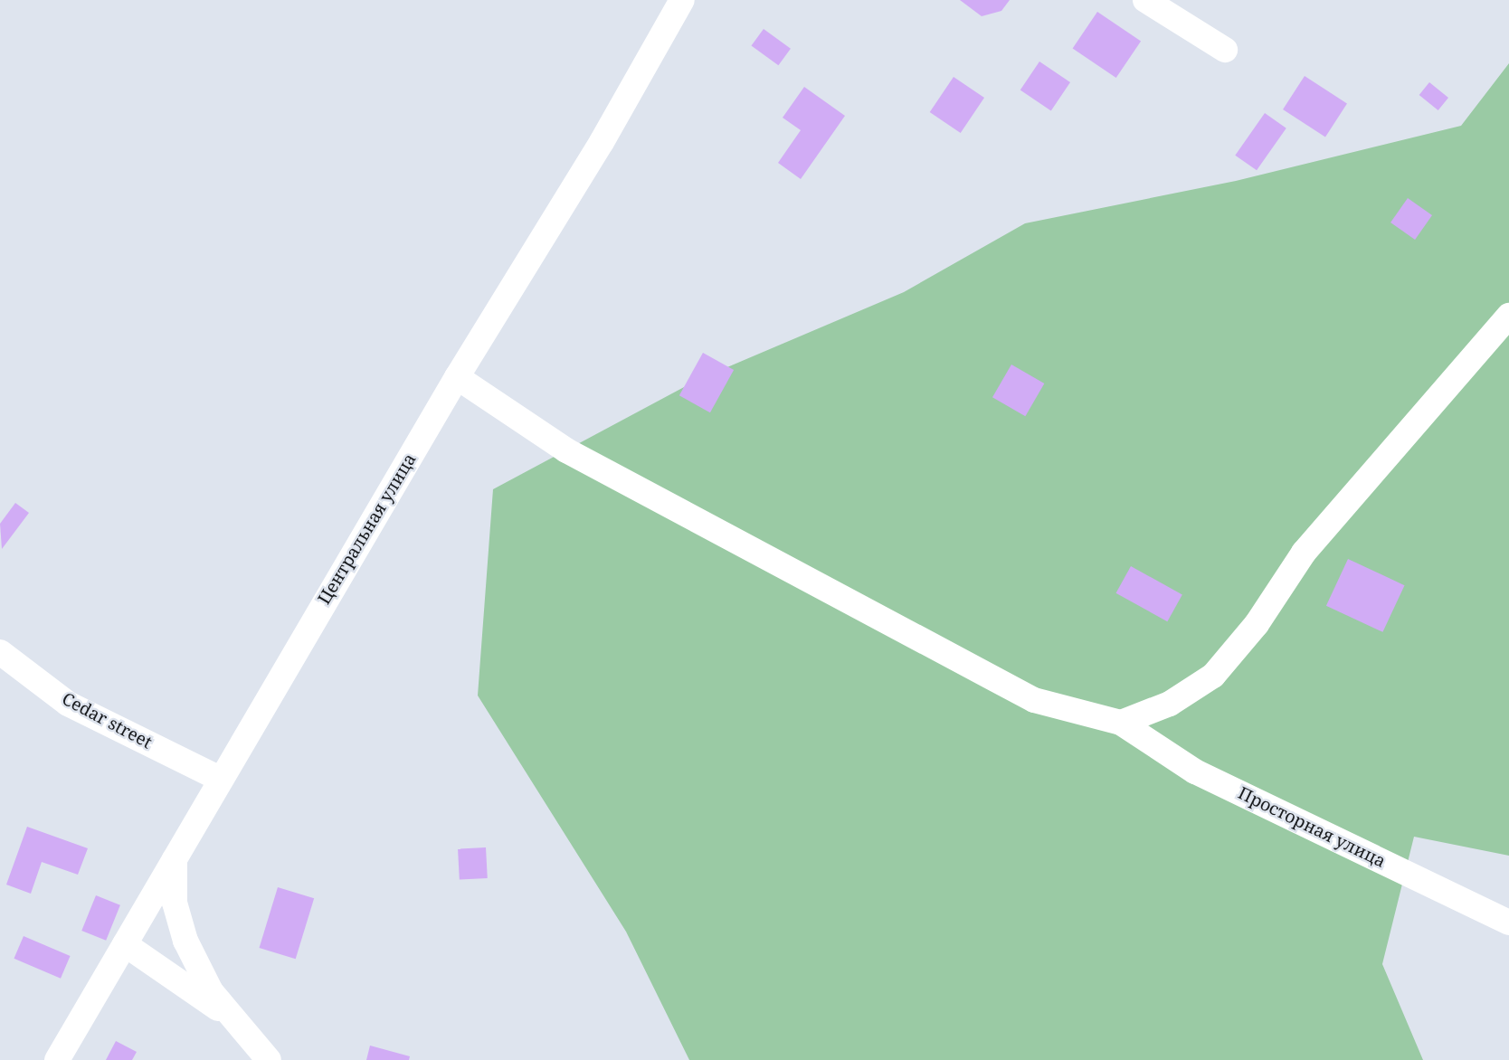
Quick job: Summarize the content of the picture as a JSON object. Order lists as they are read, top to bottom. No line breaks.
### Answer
{"streets":{"street":["Центральная улица","Cedar street","Просторная улица"]},"crossings":[["Центральная улица","Cedar street"],["Центральная улица","Просторная улица"]]}
